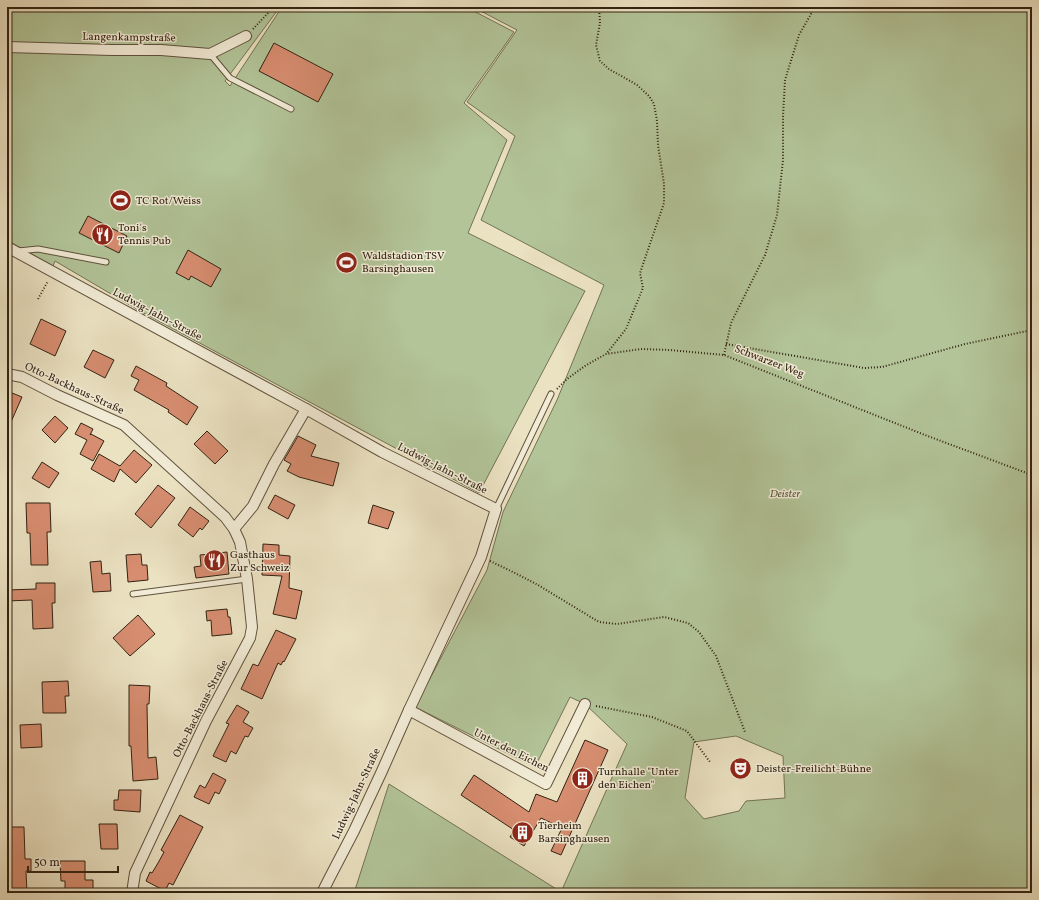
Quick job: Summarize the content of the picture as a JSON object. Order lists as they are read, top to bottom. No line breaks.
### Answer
{"streets":{"street":["Langenkampstraße","Ludwig-Jahn-Straße","Otto-Backhaus-Straße","Unter den Eichen"],"path":["Schwarzer Weg"]},"crossings":[["Ludwig-Jahn-Straße","Unter den Eichen"]],"parks":["Deister"],"places":{"sports":["TC Rot/Weiss","Waldstadion TSV Barsinghausen"],"restaurant":["Toni's Tennis Pub","Gasthaus Zur Schweiz"],"theatre":["Deister-Freilicht-Bühne"],"building":["Turnhalle \"Unter den Eichen\"","Tierheim Barsinghausen"]},"scale_bar":"50 m"}
